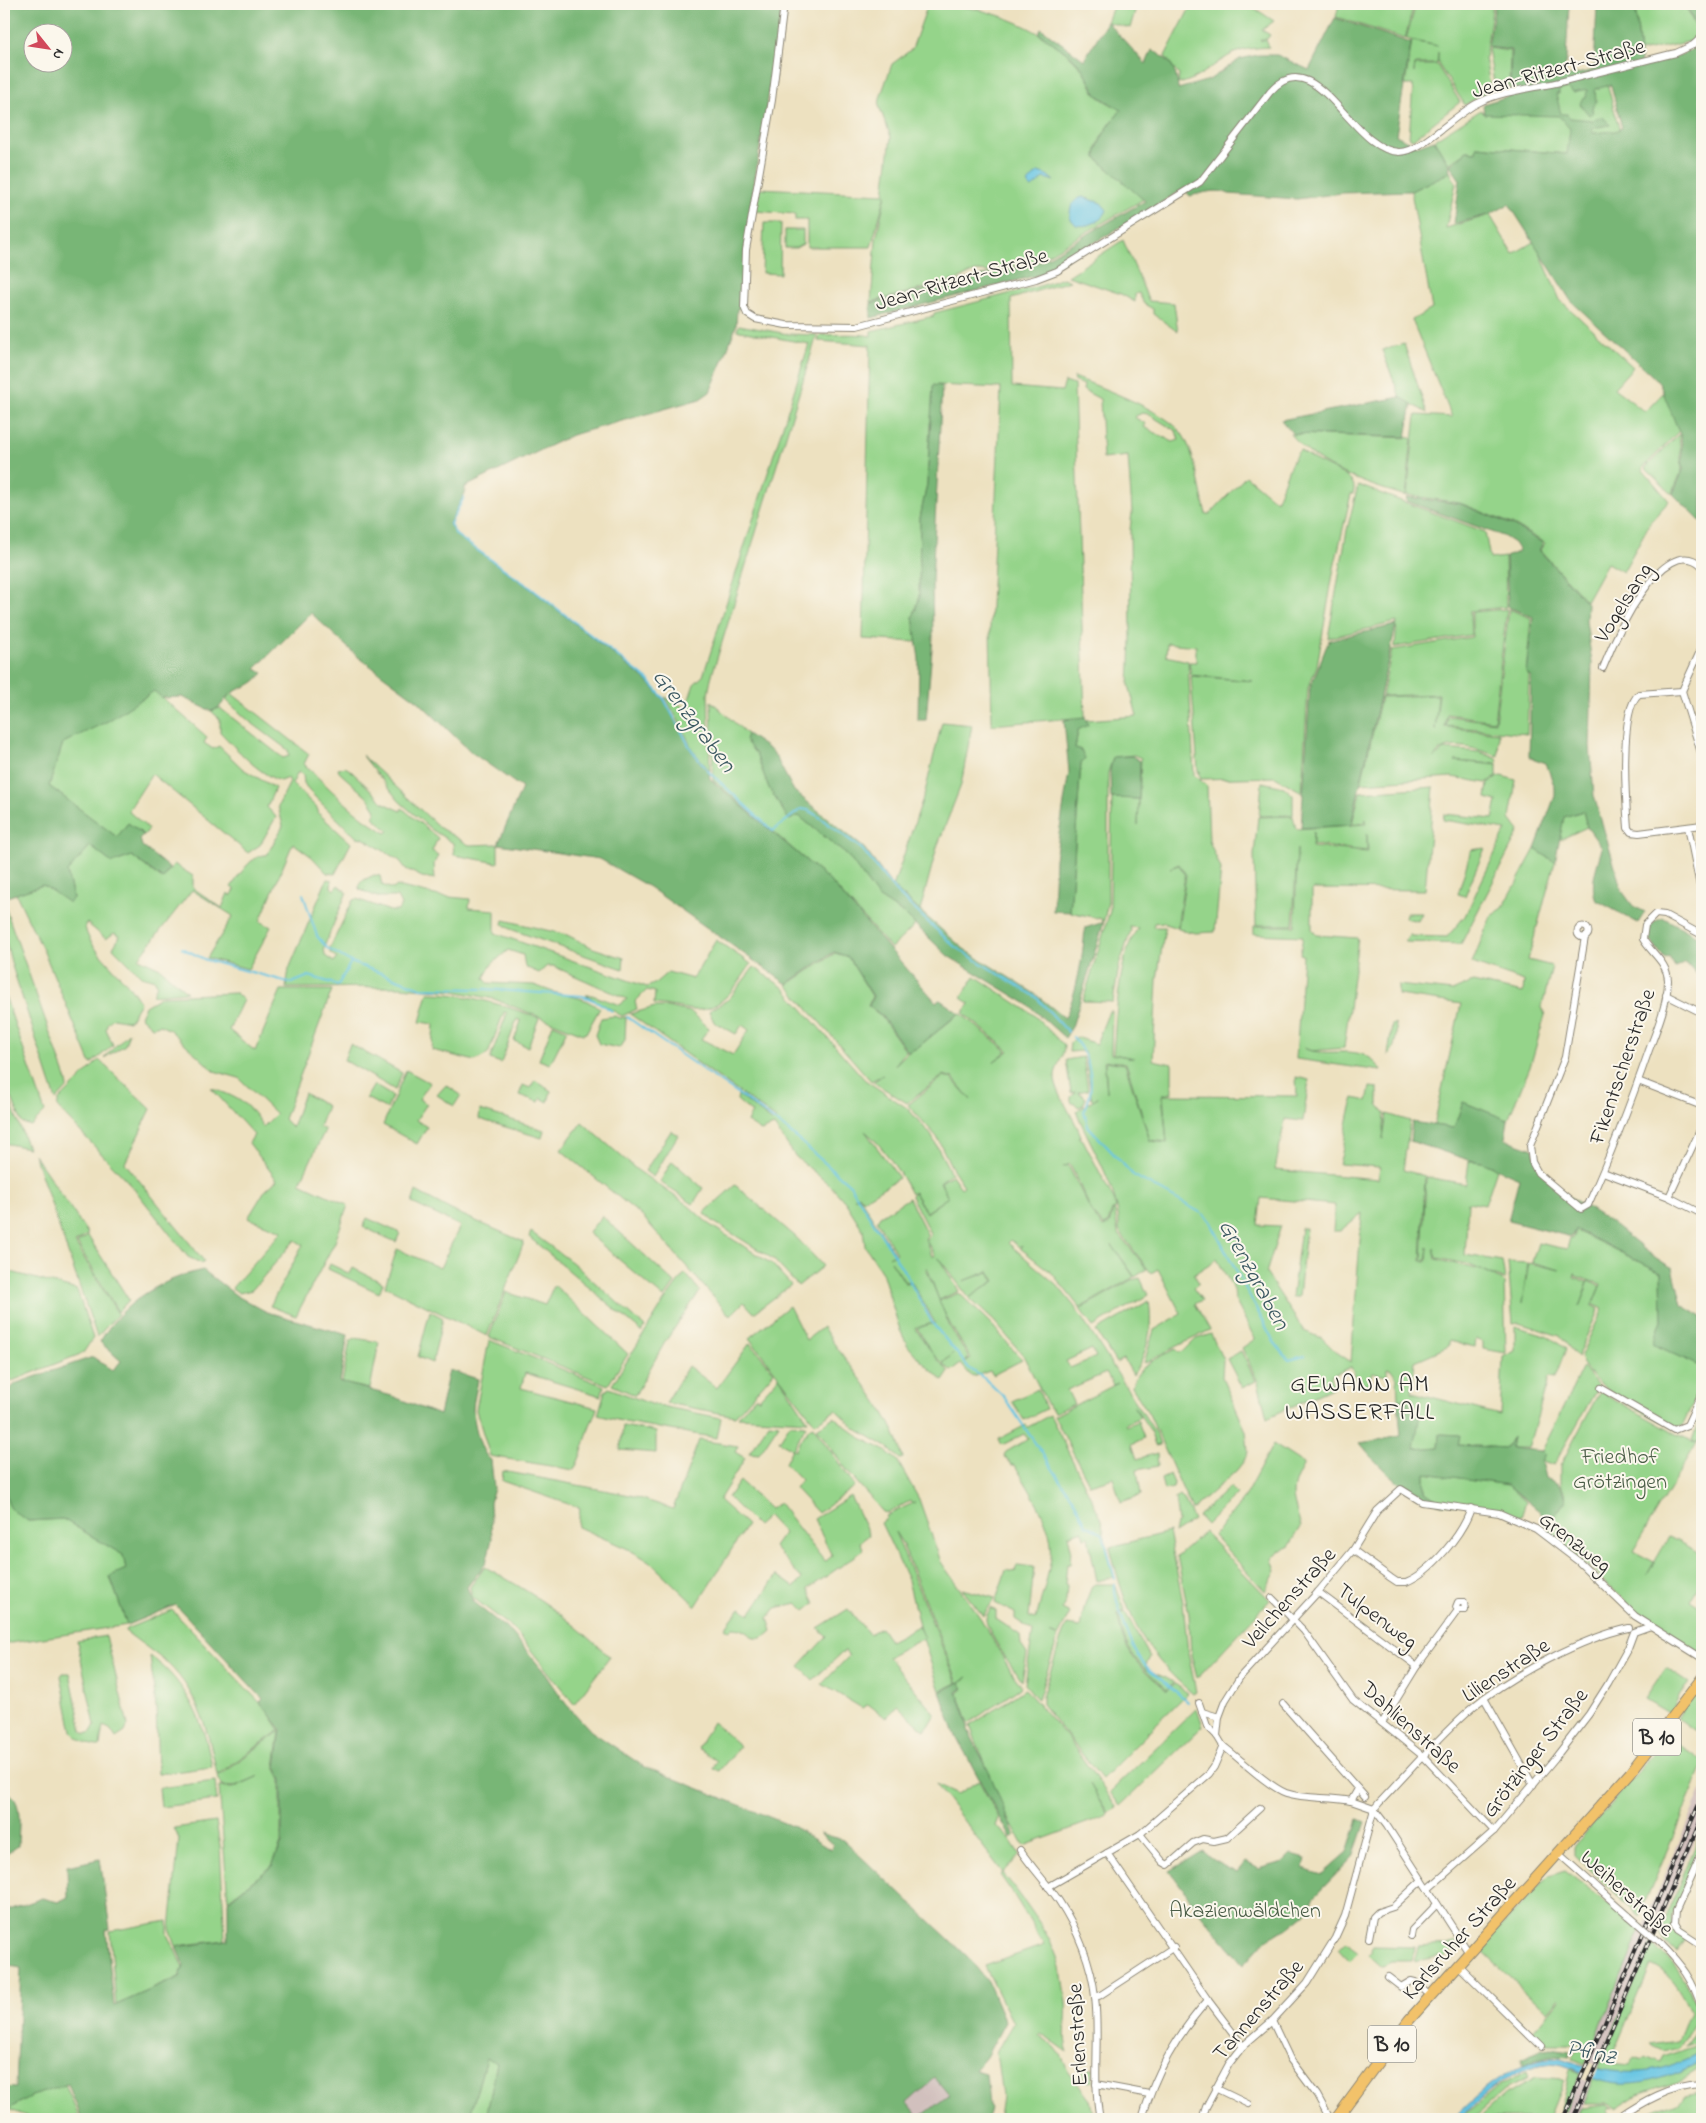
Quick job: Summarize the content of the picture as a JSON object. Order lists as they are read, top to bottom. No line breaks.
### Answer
{"streets":{"main road":["B 10","Karlsruher Straße"],"street":["Jean-Ritzert-Straße","Vogelsang","Fikentscherstraße","Grenzweg","Veilchenstraße","Tulpenweg","Lilienstraße","Dahlienstraße","Grötzinger Straße","Weiherstraße","Tannenstraße","Erlenstraße"]},"crossings":[["Grenzweg","Veilchenstraße"],["Veilchenstraße","Tulpenweg"],["Veilchenstraße","Dahlienstraße"],["Lilienstraße","Dahlienstraße"],["Lilienstraße","Grötzinger Straße"],["Lilienstraße","Tannenstraße"],["Dahlienstraße","Grötzinger Straße"],["B 10","Weiherstraße"],["B 10","Karlsruher Straße"],["Weiherstraße","Karlsruher Straße"]],"districts":["GEWANN AM WASSERFALL"],"water":["Grenzgraben","Pfinz"],"parks":["Friedhof Grötzingen","Akazienwäldchen"],"north":"bottom right"}
